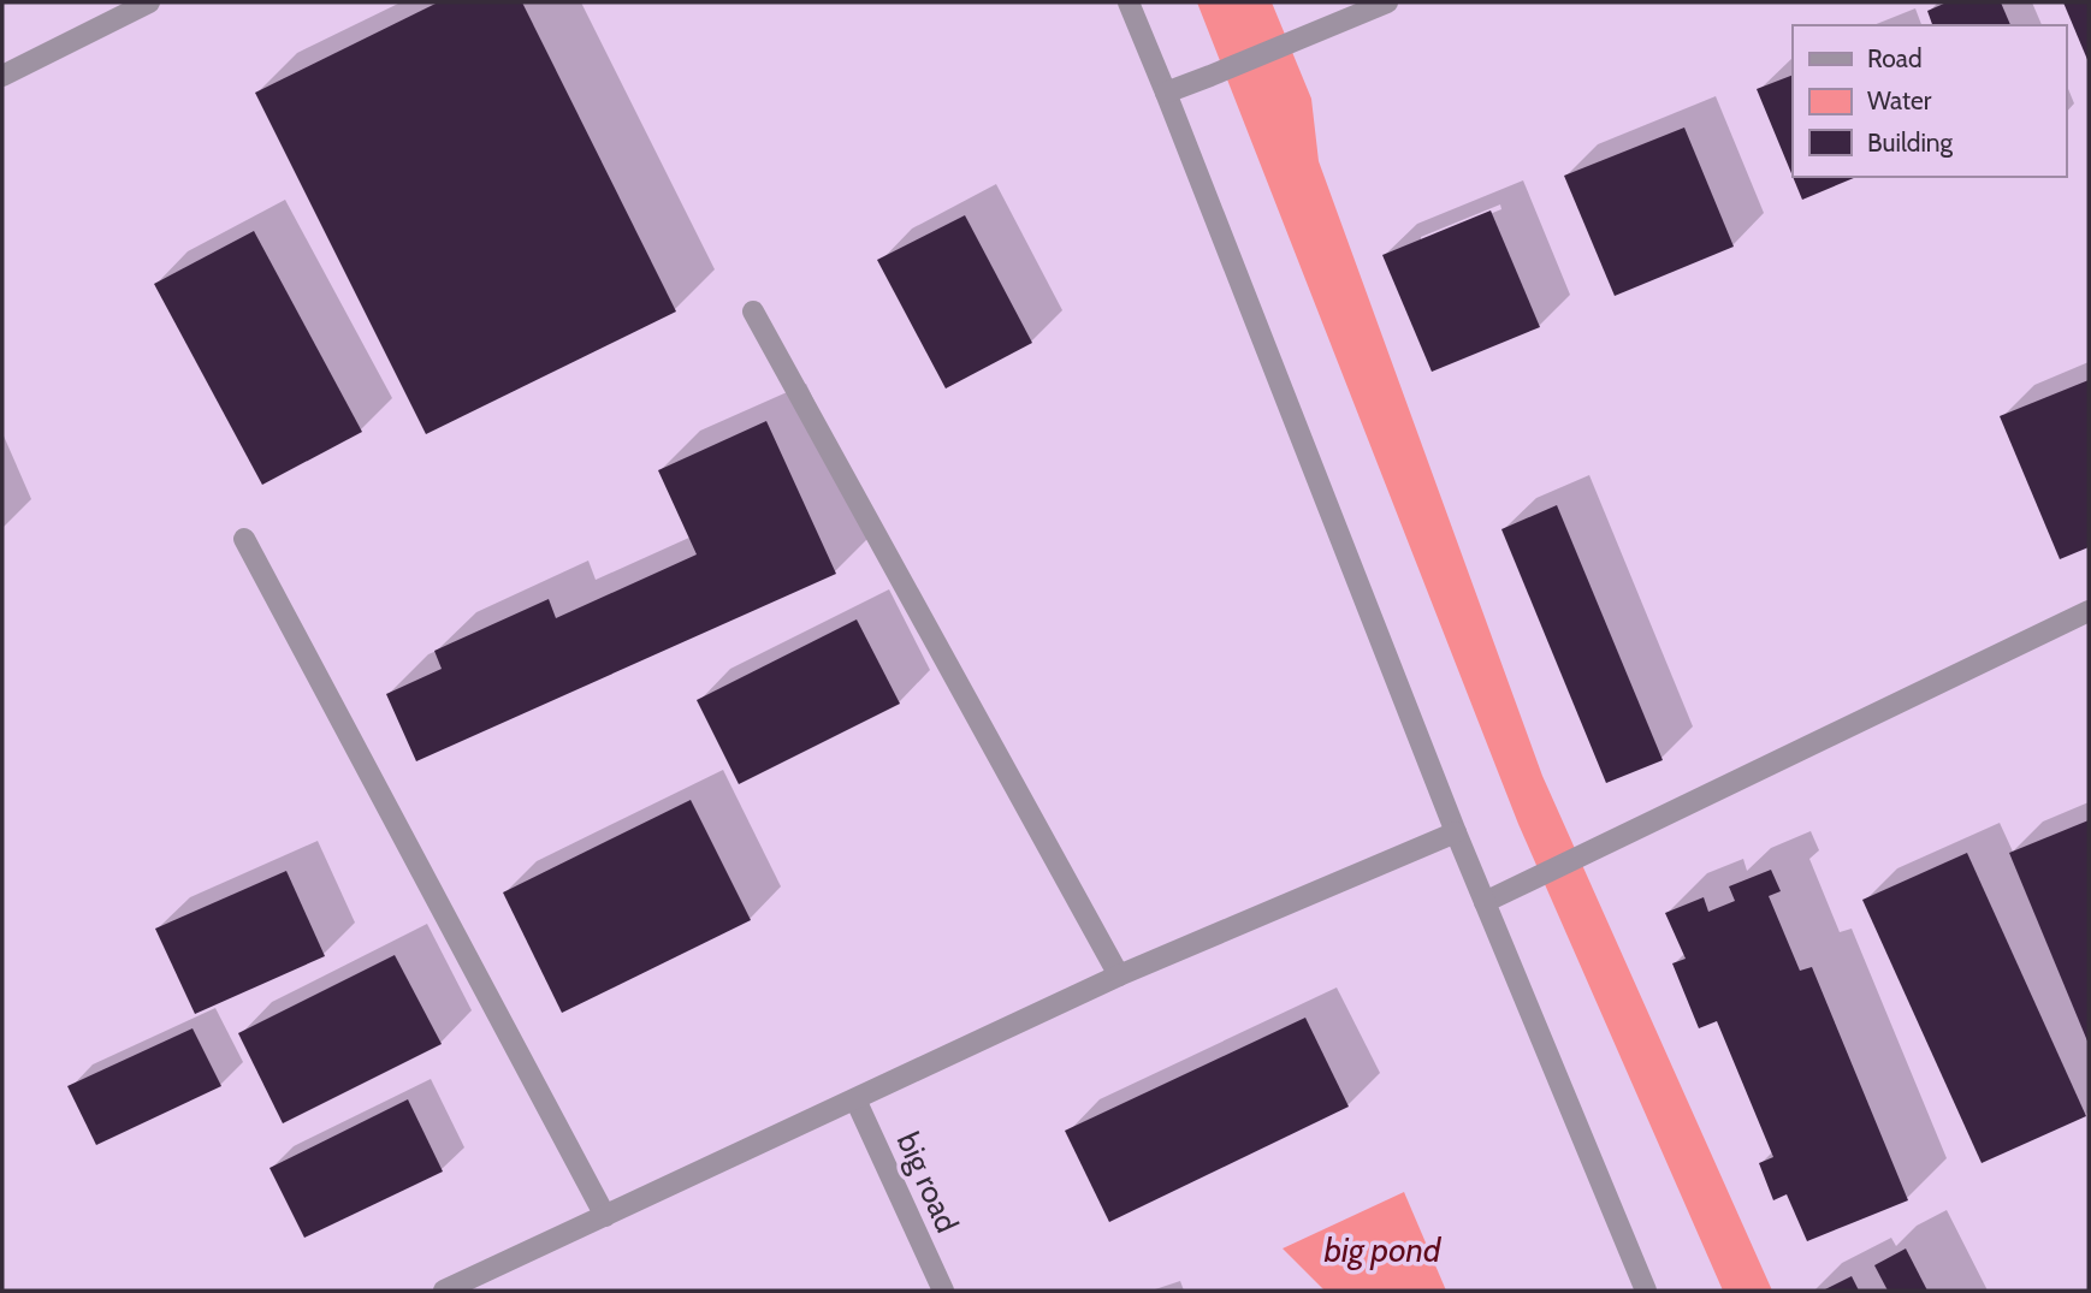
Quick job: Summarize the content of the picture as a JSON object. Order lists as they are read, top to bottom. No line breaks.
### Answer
{"streets":{"street":["big road"]},"water":["big pond"],"legend":["Road","Water","Building"]}
